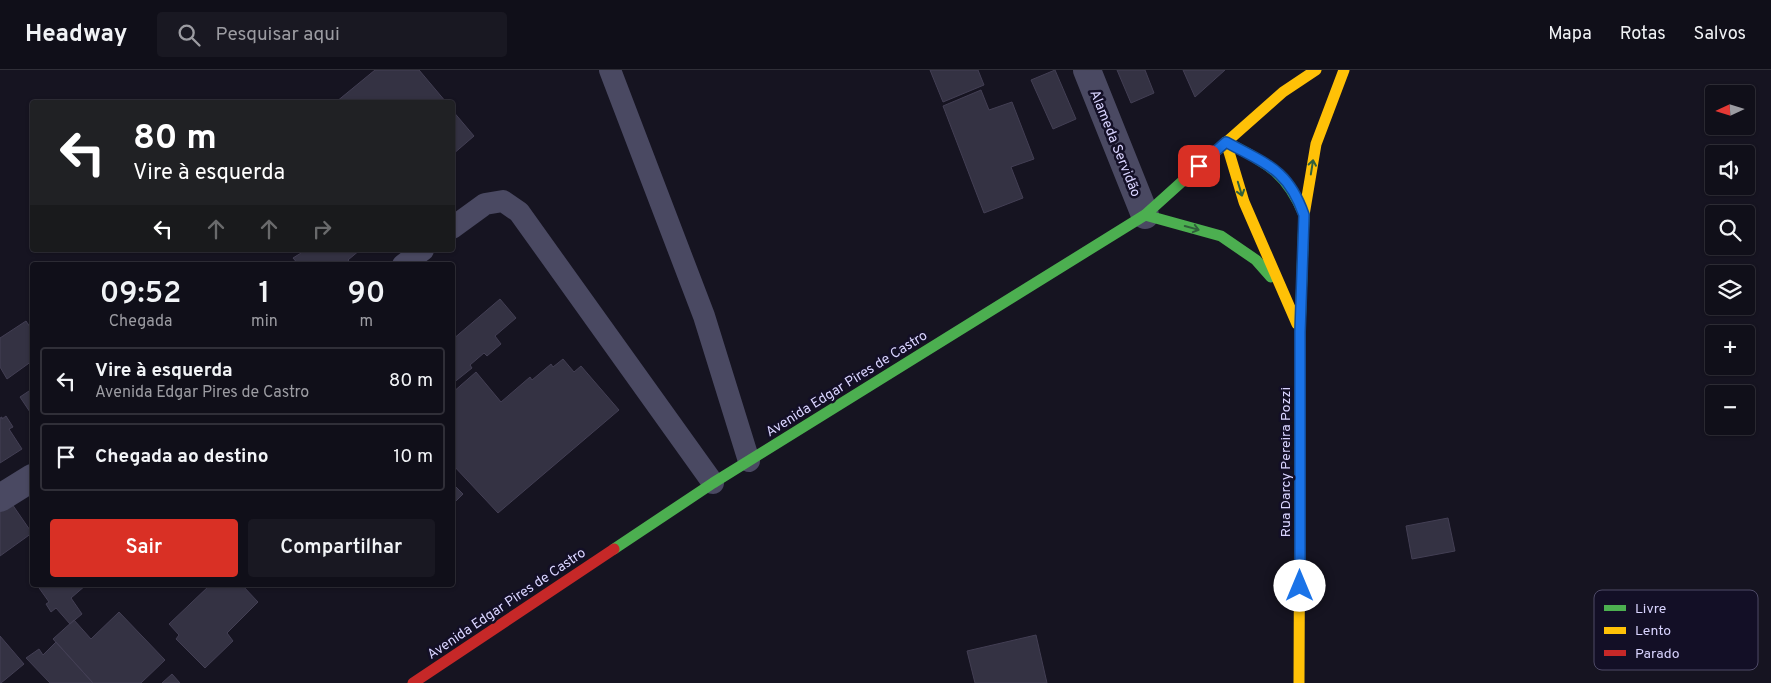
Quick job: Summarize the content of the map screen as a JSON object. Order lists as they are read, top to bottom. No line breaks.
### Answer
{"streets":{"main road":["Avenida Edgar Pires de Castro","Rua Darcy Pereira Pozzi"],"street":["Alameda Servidão"]},"crossings":[["Alameda Servidão","Avenida Edgar Pires de Castro"],["Alameda Servidão","Rua Darcy Pereira Pozzi"],["Avenida Edgar Pires de Castro","Rua Darcy Pereira Pozzi"]],"legend":["Livre","Lento","Parado"],"north":"left","page":{"header":"Headway","search":"Pesquisar aqui","nav":["Mapa","Rotas","Salvos"],"map_buttons":["+","−"],"turn":["80 m","Vire à esquerda"],"eta":["09:52","Chegada","1","min","90","m"],"list":[{"name":"Vire à esquerda","note":"Avenida Edgar Pires de Castro","value":"80 m"},{"name":"Chegada ao destino","value":"10 m"}],"buttons":["Sair","Compartilhar"]}}
